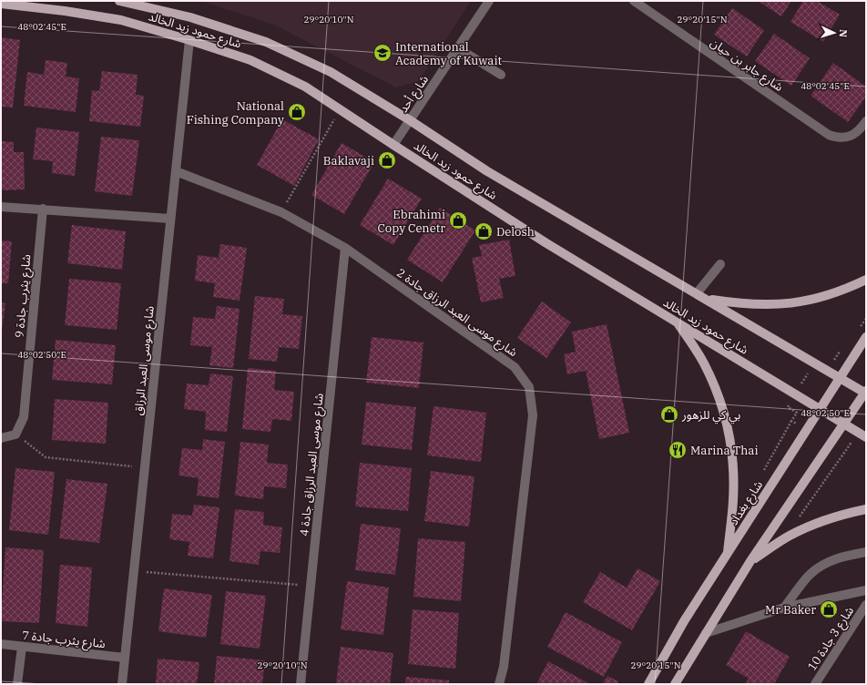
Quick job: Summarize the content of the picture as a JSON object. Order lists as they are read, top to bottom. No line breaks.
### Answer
{"streets":{"main road":["شارع حمود زيد الخالد","شارع بغداد"],"street":["شارع جابر بن حيان","شارع أحد","شارع يثرب جادة 9","شارع موسى العبد الرزاق جادة 2","شارع موسى العبد الرزاق","شارع موسى العبد الرزاق جادة 4","شارع 3 جادة 10","شارع يثرب جادة 7"]},"crossings":[["شارع حمود زيد الخالد","شارع أحد"],["شارع حمود زيد الخالد","شارع موسى العبد الرزاق"],["شارع حمود زيد الخالد","شارع بغداد"],["شارع موسى العبد الرزاق جادة 2","شارع موسى العبد الرزاق"],["شارع موسى العبد الرزاق جادة 2","شارع موسى العبد الرزاق جادة 4"],["شارع موسى العبد الرزاق","شارع يثرب جادة 7"]],"places":{"school or university":["International Academy of Kuwait"],"shop":["National Fishing Company","Baklavaji","Ebrahimi Copy Cenetr","Delosh","بي كي للزهور","Mr Baker"],"restaurant":["Marina Thai"]},"north":"right","coordinates":["29°20'10\"N","29°20'15\"N","48°02'45\"E","48°02'50\"E"]}
